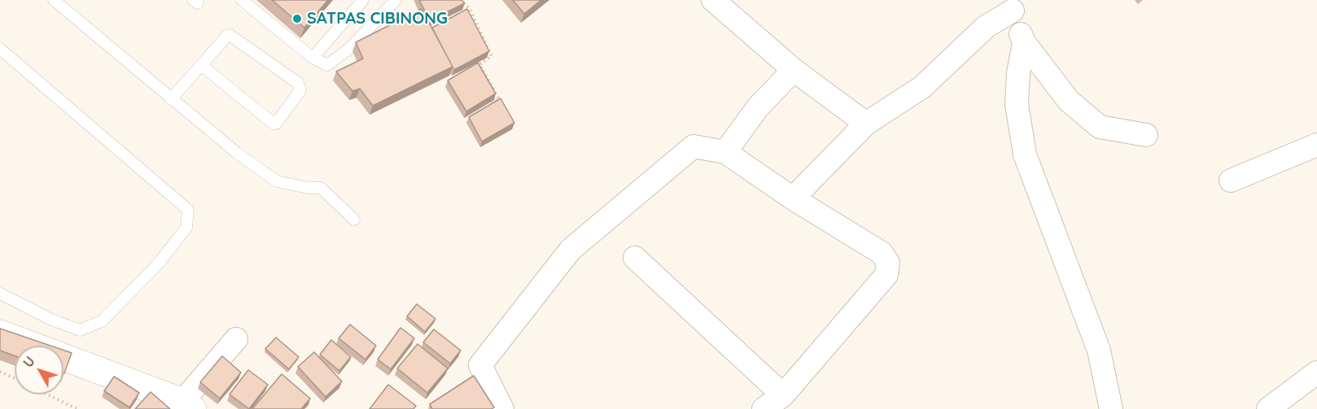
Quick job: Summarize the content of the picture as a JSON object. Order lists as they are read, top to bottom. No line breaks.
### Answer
{"places":["SATPAS CIBINONG"],"north":"top left"}
